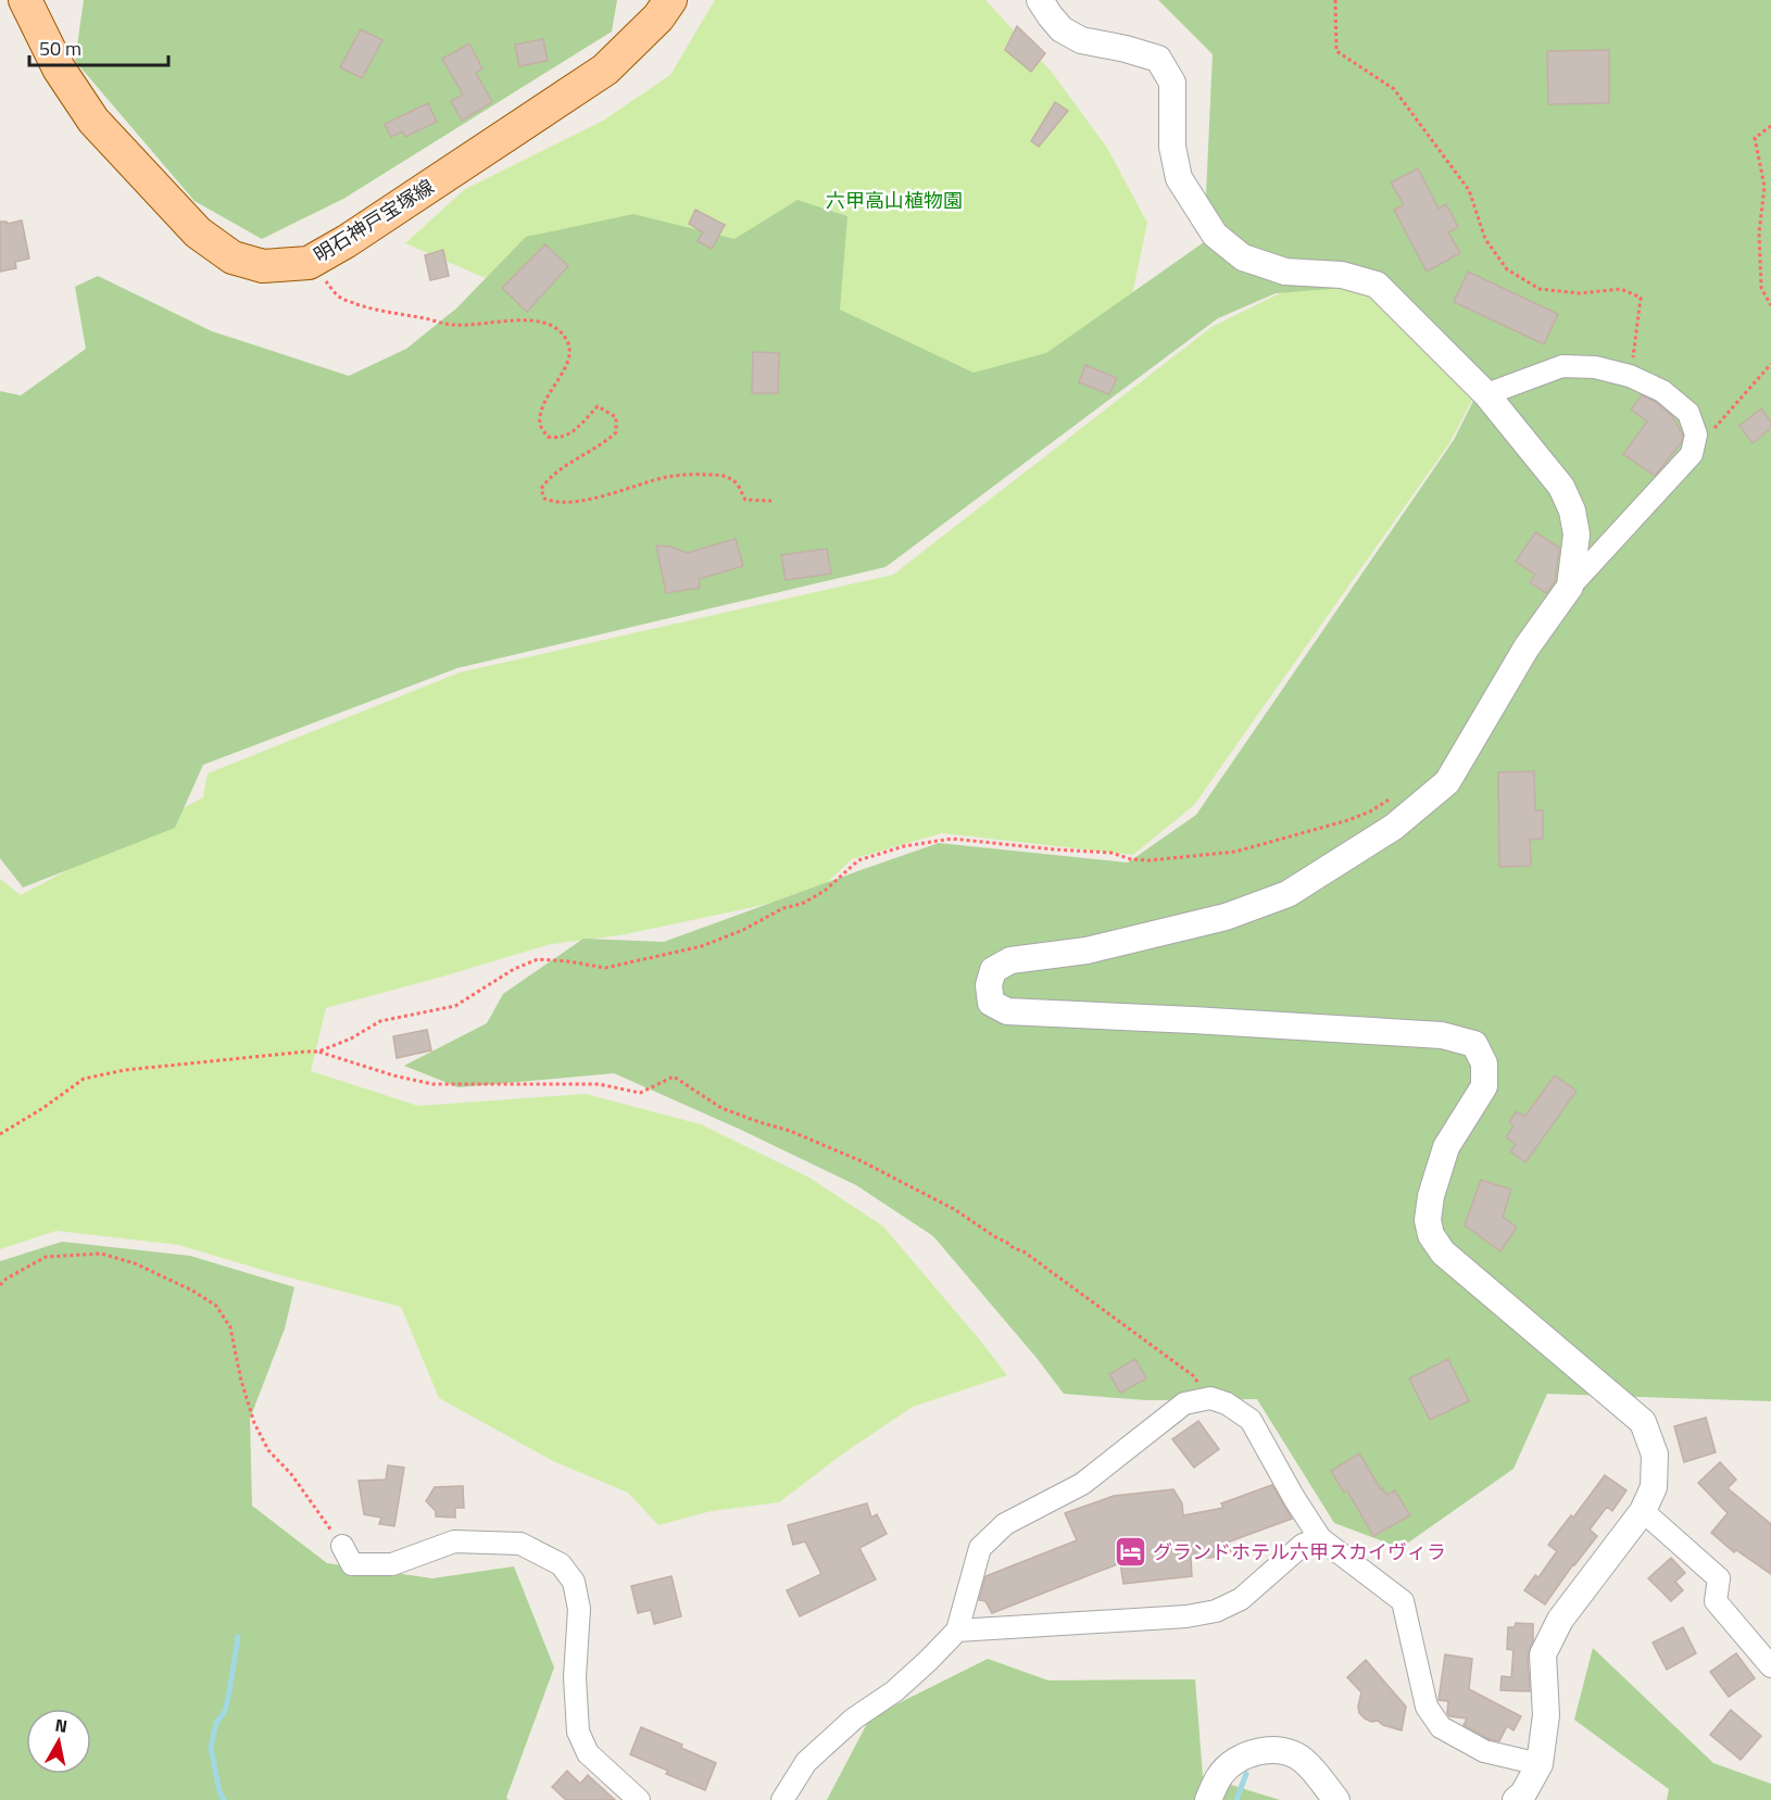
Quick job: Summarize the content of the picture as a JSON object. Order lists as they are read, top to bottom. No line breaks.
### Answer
{"streets":{"main road":["明石神戸宝塚線"]},"parks":["六甲高山植物園"],"places":{"hotel":["グランドホテル六甲スカイヴィラ"]},"scale_bar":"50 m","north":"top"}
